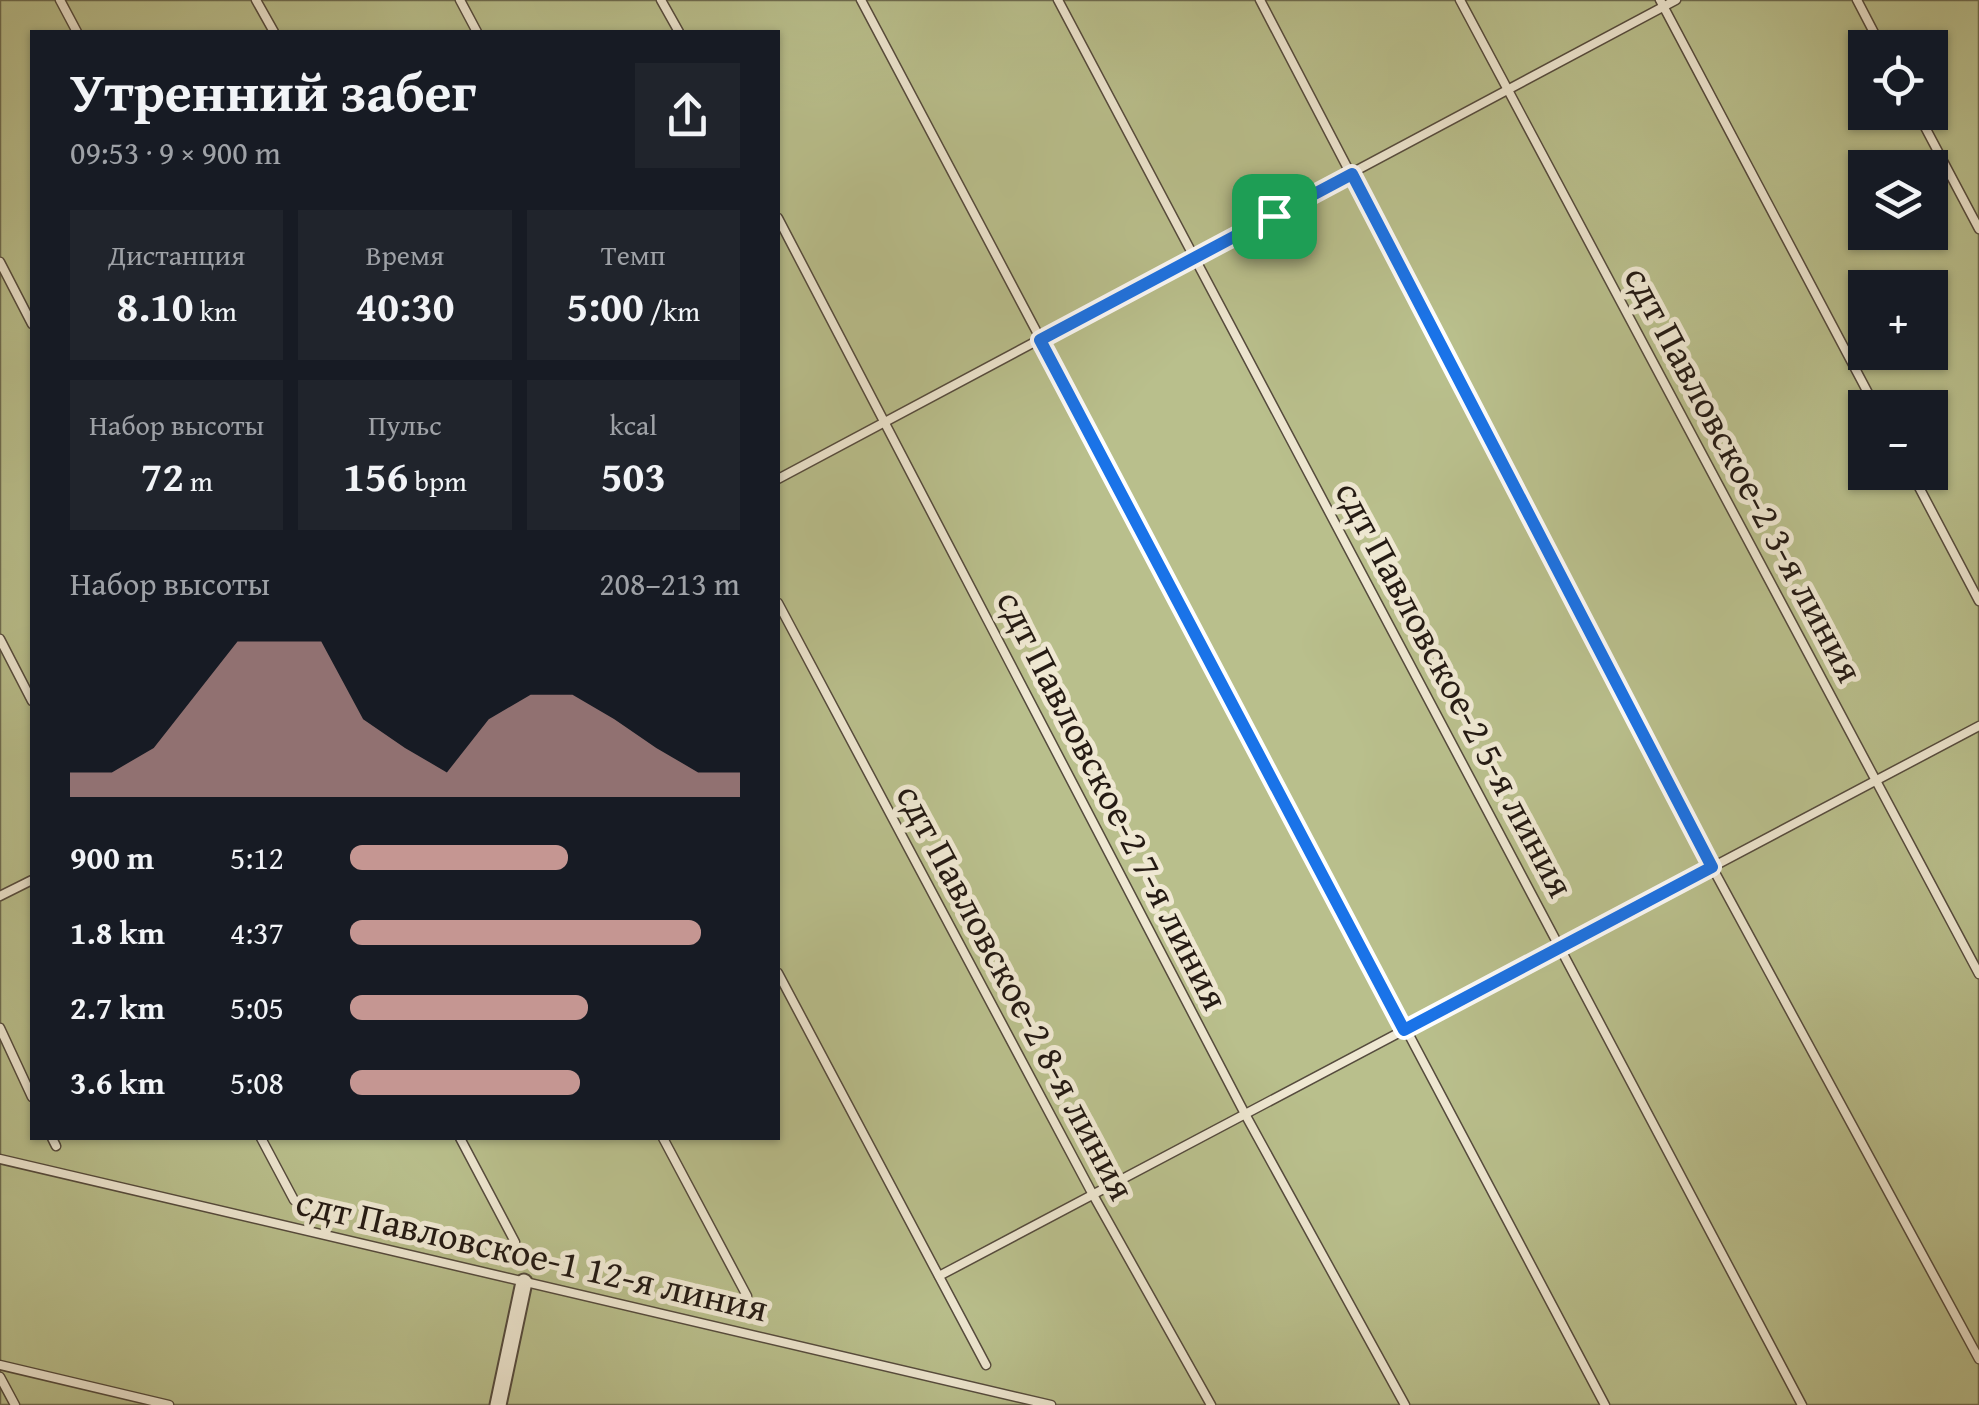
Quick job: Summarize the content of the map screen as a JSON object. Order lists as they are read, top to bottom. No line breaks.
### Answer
{"streets":{"lane":["сдт Павловское-2 3-я линия","сдт Павловское-2 5-я линия","сдт Павловское-2 7-я линия","сдт Павловское-2 8-я линия","сдт Павловское-1 12-я линия"]},"page":{"map_buttons":["+","−"],"heading":["Утренний забег","09:53 · 9 × 900 m"],"stats":[["Дистанция","8.10 km"],["Время","40:30"],["Темп","5:00 /km"],["Набор высоты","72 m"],["Пульс","156 bpm"],["kcal","503"]],"chart":["Набор высоты","208–213 m"],"list":[{"name":"900 m","note":"5:12"},{"name":"1.8 km","note":"4:37"},{"name":"2.7 km","note":"5:05"},{"name":"3.6 km","note":"5:08"}]}}
